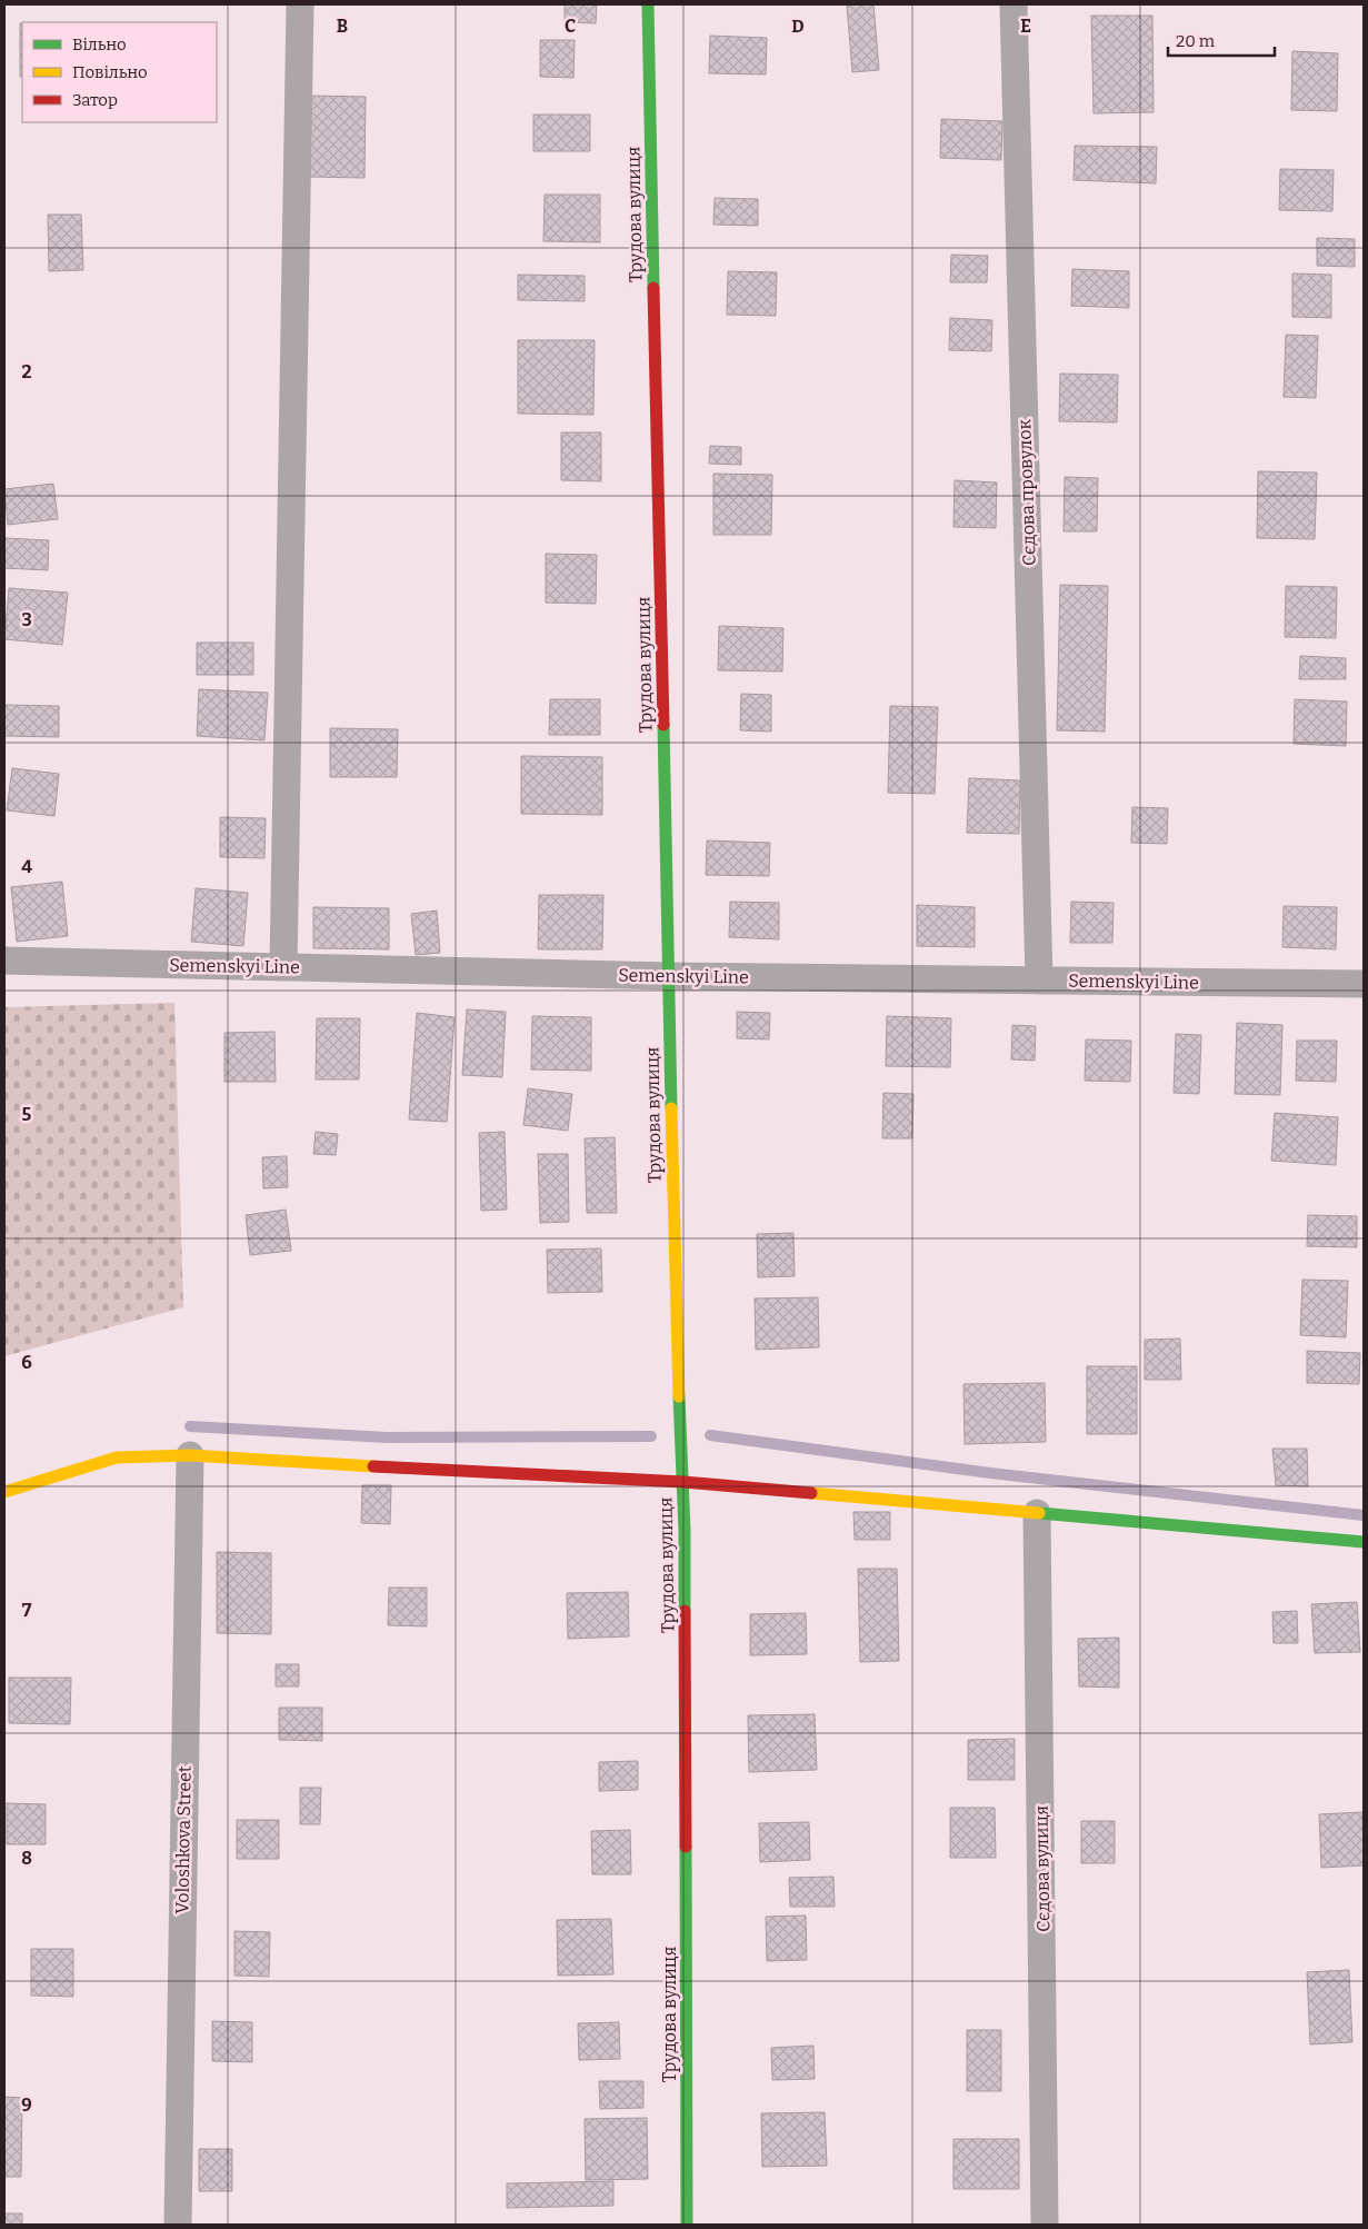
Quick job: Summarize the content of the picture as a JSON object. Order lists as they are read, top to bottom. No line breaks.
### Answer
{"streets":{"street":["Трудова вулиця","Сєдова провулок","Semenskyi Line","Voloshkova Street","Сєдова вулиця"]},"crossings":[["Трудова вулиця","Semenskyi Line"],["Сєдова провулок","Semenskyi Line"]],"legend":["Вільно","Повільно","Затор"],"scale_bar":"20 m","grid":{"columns":["B","C","D","E"],"rows":["2","3","4","5","6","7","8","9"]}}
